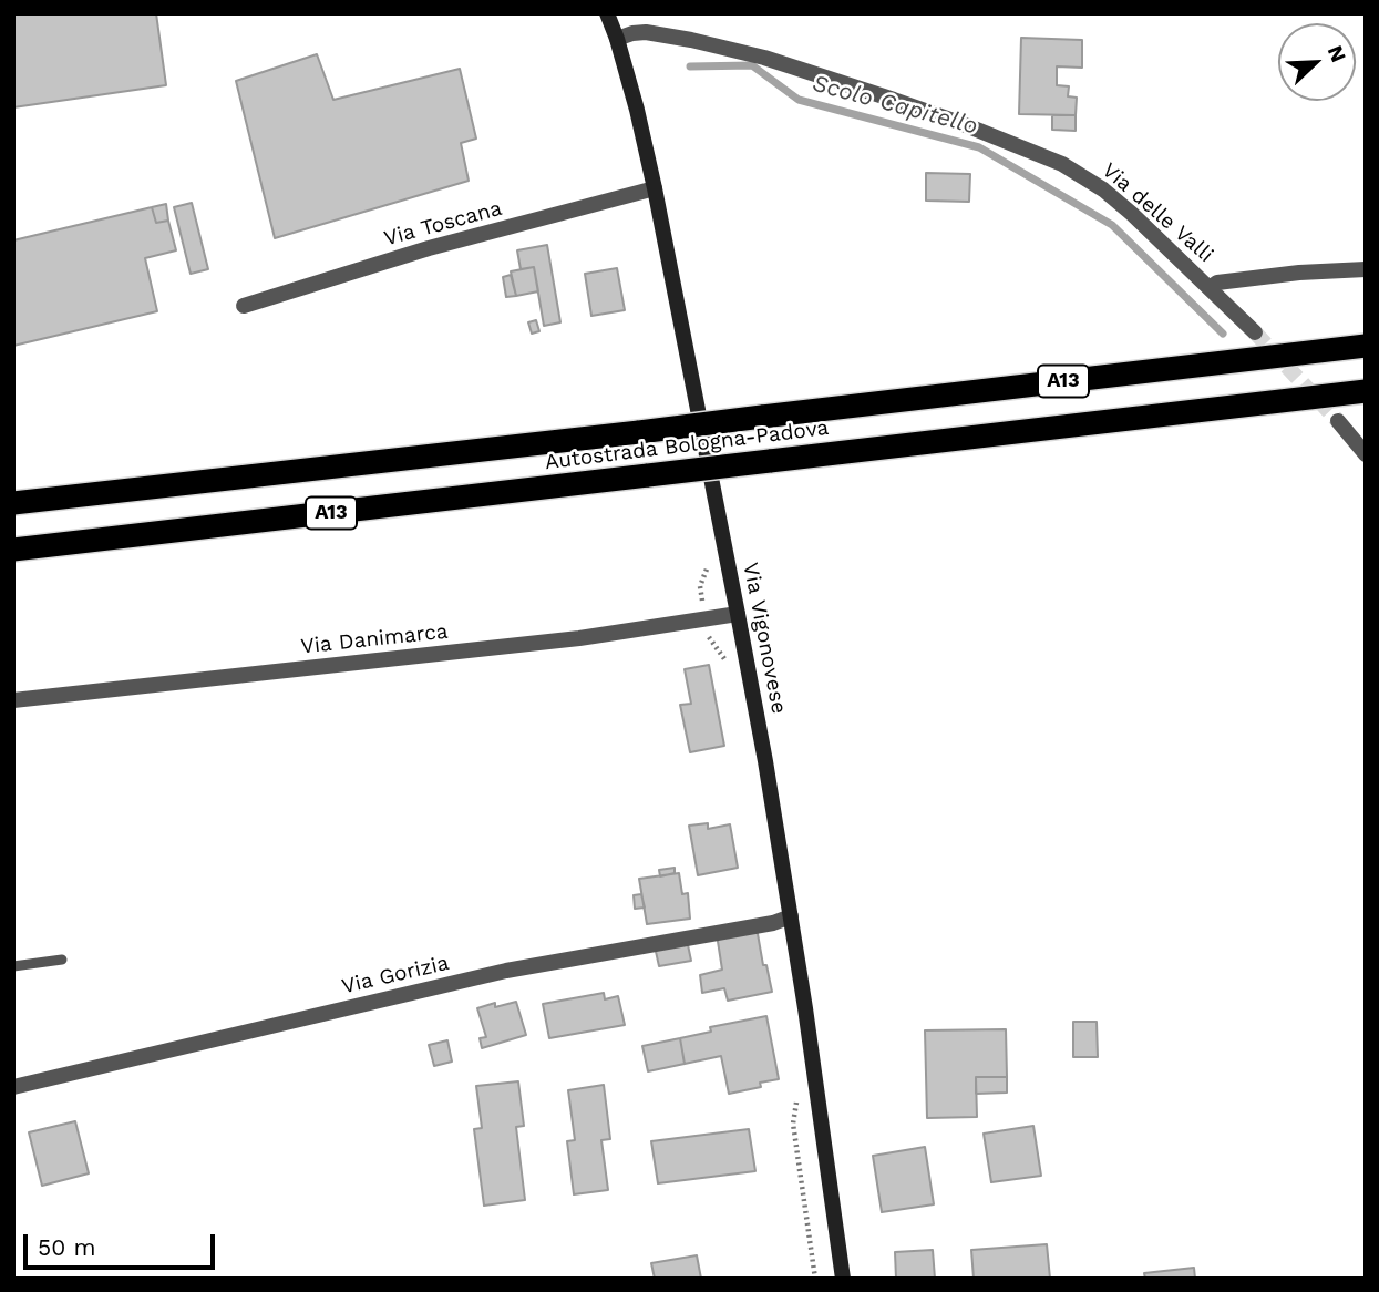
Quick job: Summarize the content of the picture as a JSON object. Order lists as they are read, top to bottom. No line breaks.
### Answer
{"streets":{"highway":["A13","Autostrada Bologna-Padova"],"main road":["Via Vigonovese"],"street":["Via delle Valli","Via Toscana","Via Danimarca","Via Gorizia"]},"crossings":[["Via delle Valli","Via Vigonovese"],["Via Toscana","Via Vigonovese"],["Via Vigonovese","Via Danimarca"],["Via Vigonovese","Via Gorizia"]],"water":["Scolo Capitello"],"scale_bar":"50 m","north":"top right"}
